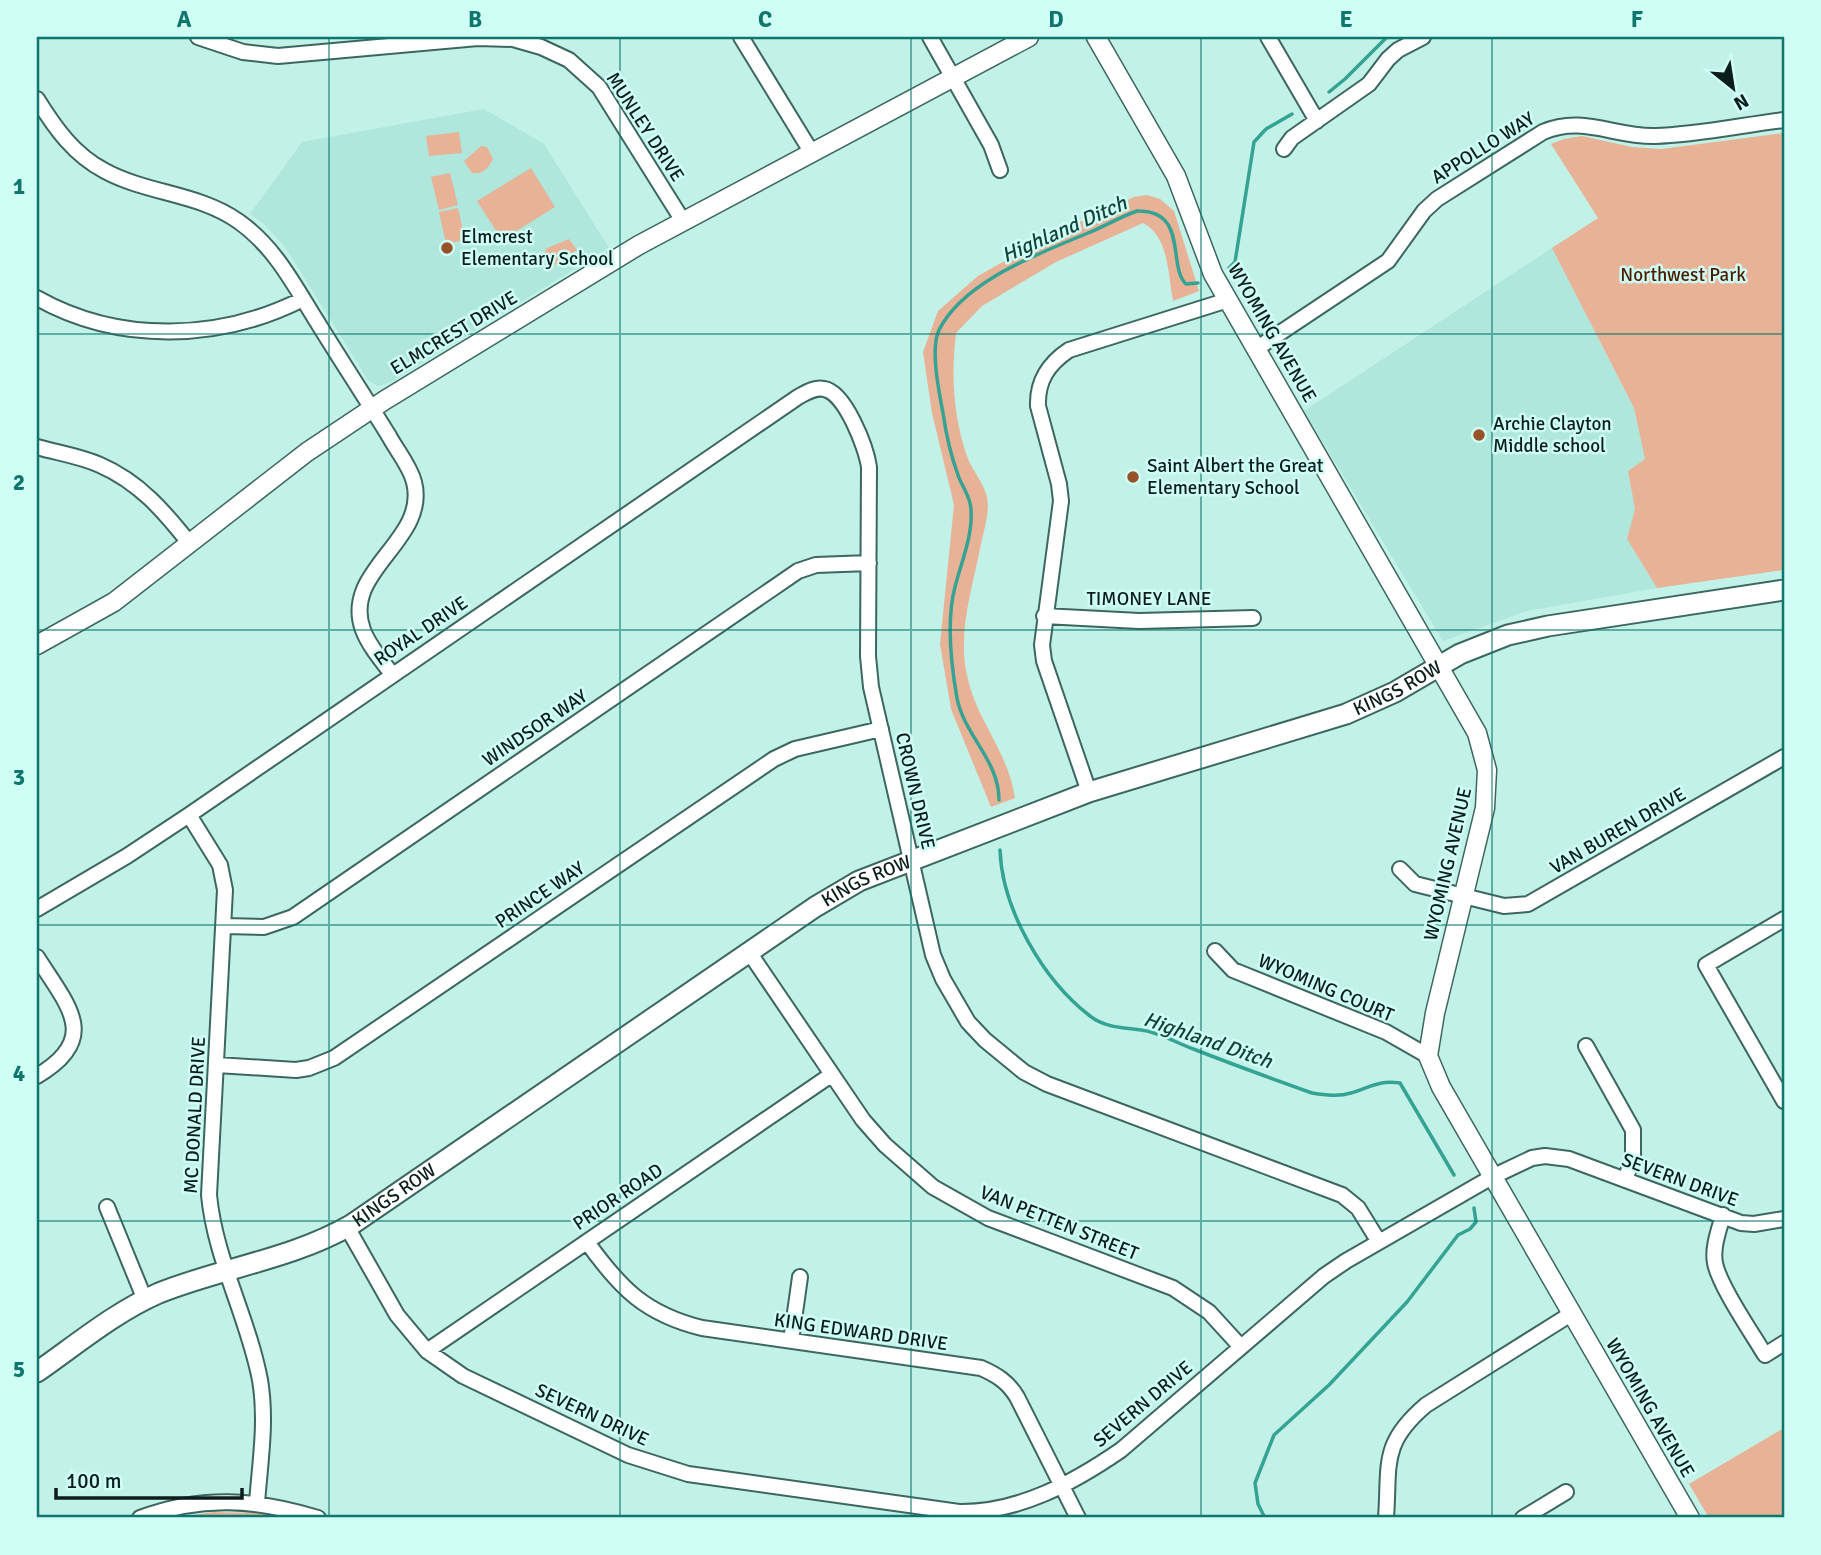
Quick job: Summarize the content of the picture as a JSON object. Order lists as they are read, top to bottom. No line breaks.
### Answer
{"streets":{"main road":["KINGS ROW"],"street":["MUNLEY DRIVE","APPOLLO WAY","ELMCREST DRIVE","WYOMING AVENUE","TIMONEY LANE","ROYAL DRIVE","WINDSOR WAY","CROWN DRIVE","VAN BUREN DRIVE","PRINCE WAY","WYOMING COURT","MC DONALD DRIVE","SEVERN DRIVE","PRIOR ROAD","VAN PETTEN STREET","KING EDWARD DRIVE"]},"crossings":[["MUNLEY DRIVE","ELMCREST DRIVE"],["APPOLLO WAY","WYOMING AVENUE"],["WYOMING AVENUE","KINGS ROW"],["WYOMING AVENUE","VAN BUREN DRIVE"],["WYOMING AVENUE","WYOMING COURT"],["WYOMING AVENUE","SEVERN DRIVE"],["ROYAL DRIVE","CROWN DRIVE"],["ROYAL DRIVE","MC DONALD DRIVE"],["KINGS ROW","CROWN DRIVE"],["KINGS ROW","MC DONALD DRIVE"],["KINGS ROW","SEVERN DRIVE"],["KINGS ROW","VAN PETTEN STREET"],["WINDSOR WAY","CROWN DRIVE"],["WINDSOR WAY","MC DONALD DRIVE"],["CROWN DRIVE","PRINCE WAY"],["CROWN DRIVE","SEVERN DRIVE"],["PRINCE WAY","MC DONALD DRIVE"],["SEVERN DRIVE","PRIOR ROAD"],["SEVERN DRIVE","VAN PETTEN STREET"],["SEVERN DRIVE","KING EDWARD DRIVE"],["PRIOR ROAD","VAN PETTEN STREET"],["PRIOR ROAD","KING EDWARD DRIVE"]],"water":["Highland Ditch"],"parks":["Northwest Park"],"places":["Elmcrest Elementary School","Archie Clayton Middle school","Saint Albert the Great Elementary School"],"scale_bar":"100 m","north":"bottom right","grid":{"columns":["A","B","C","D","E","F"],"rows":["1","2","3","4","5"]}}
